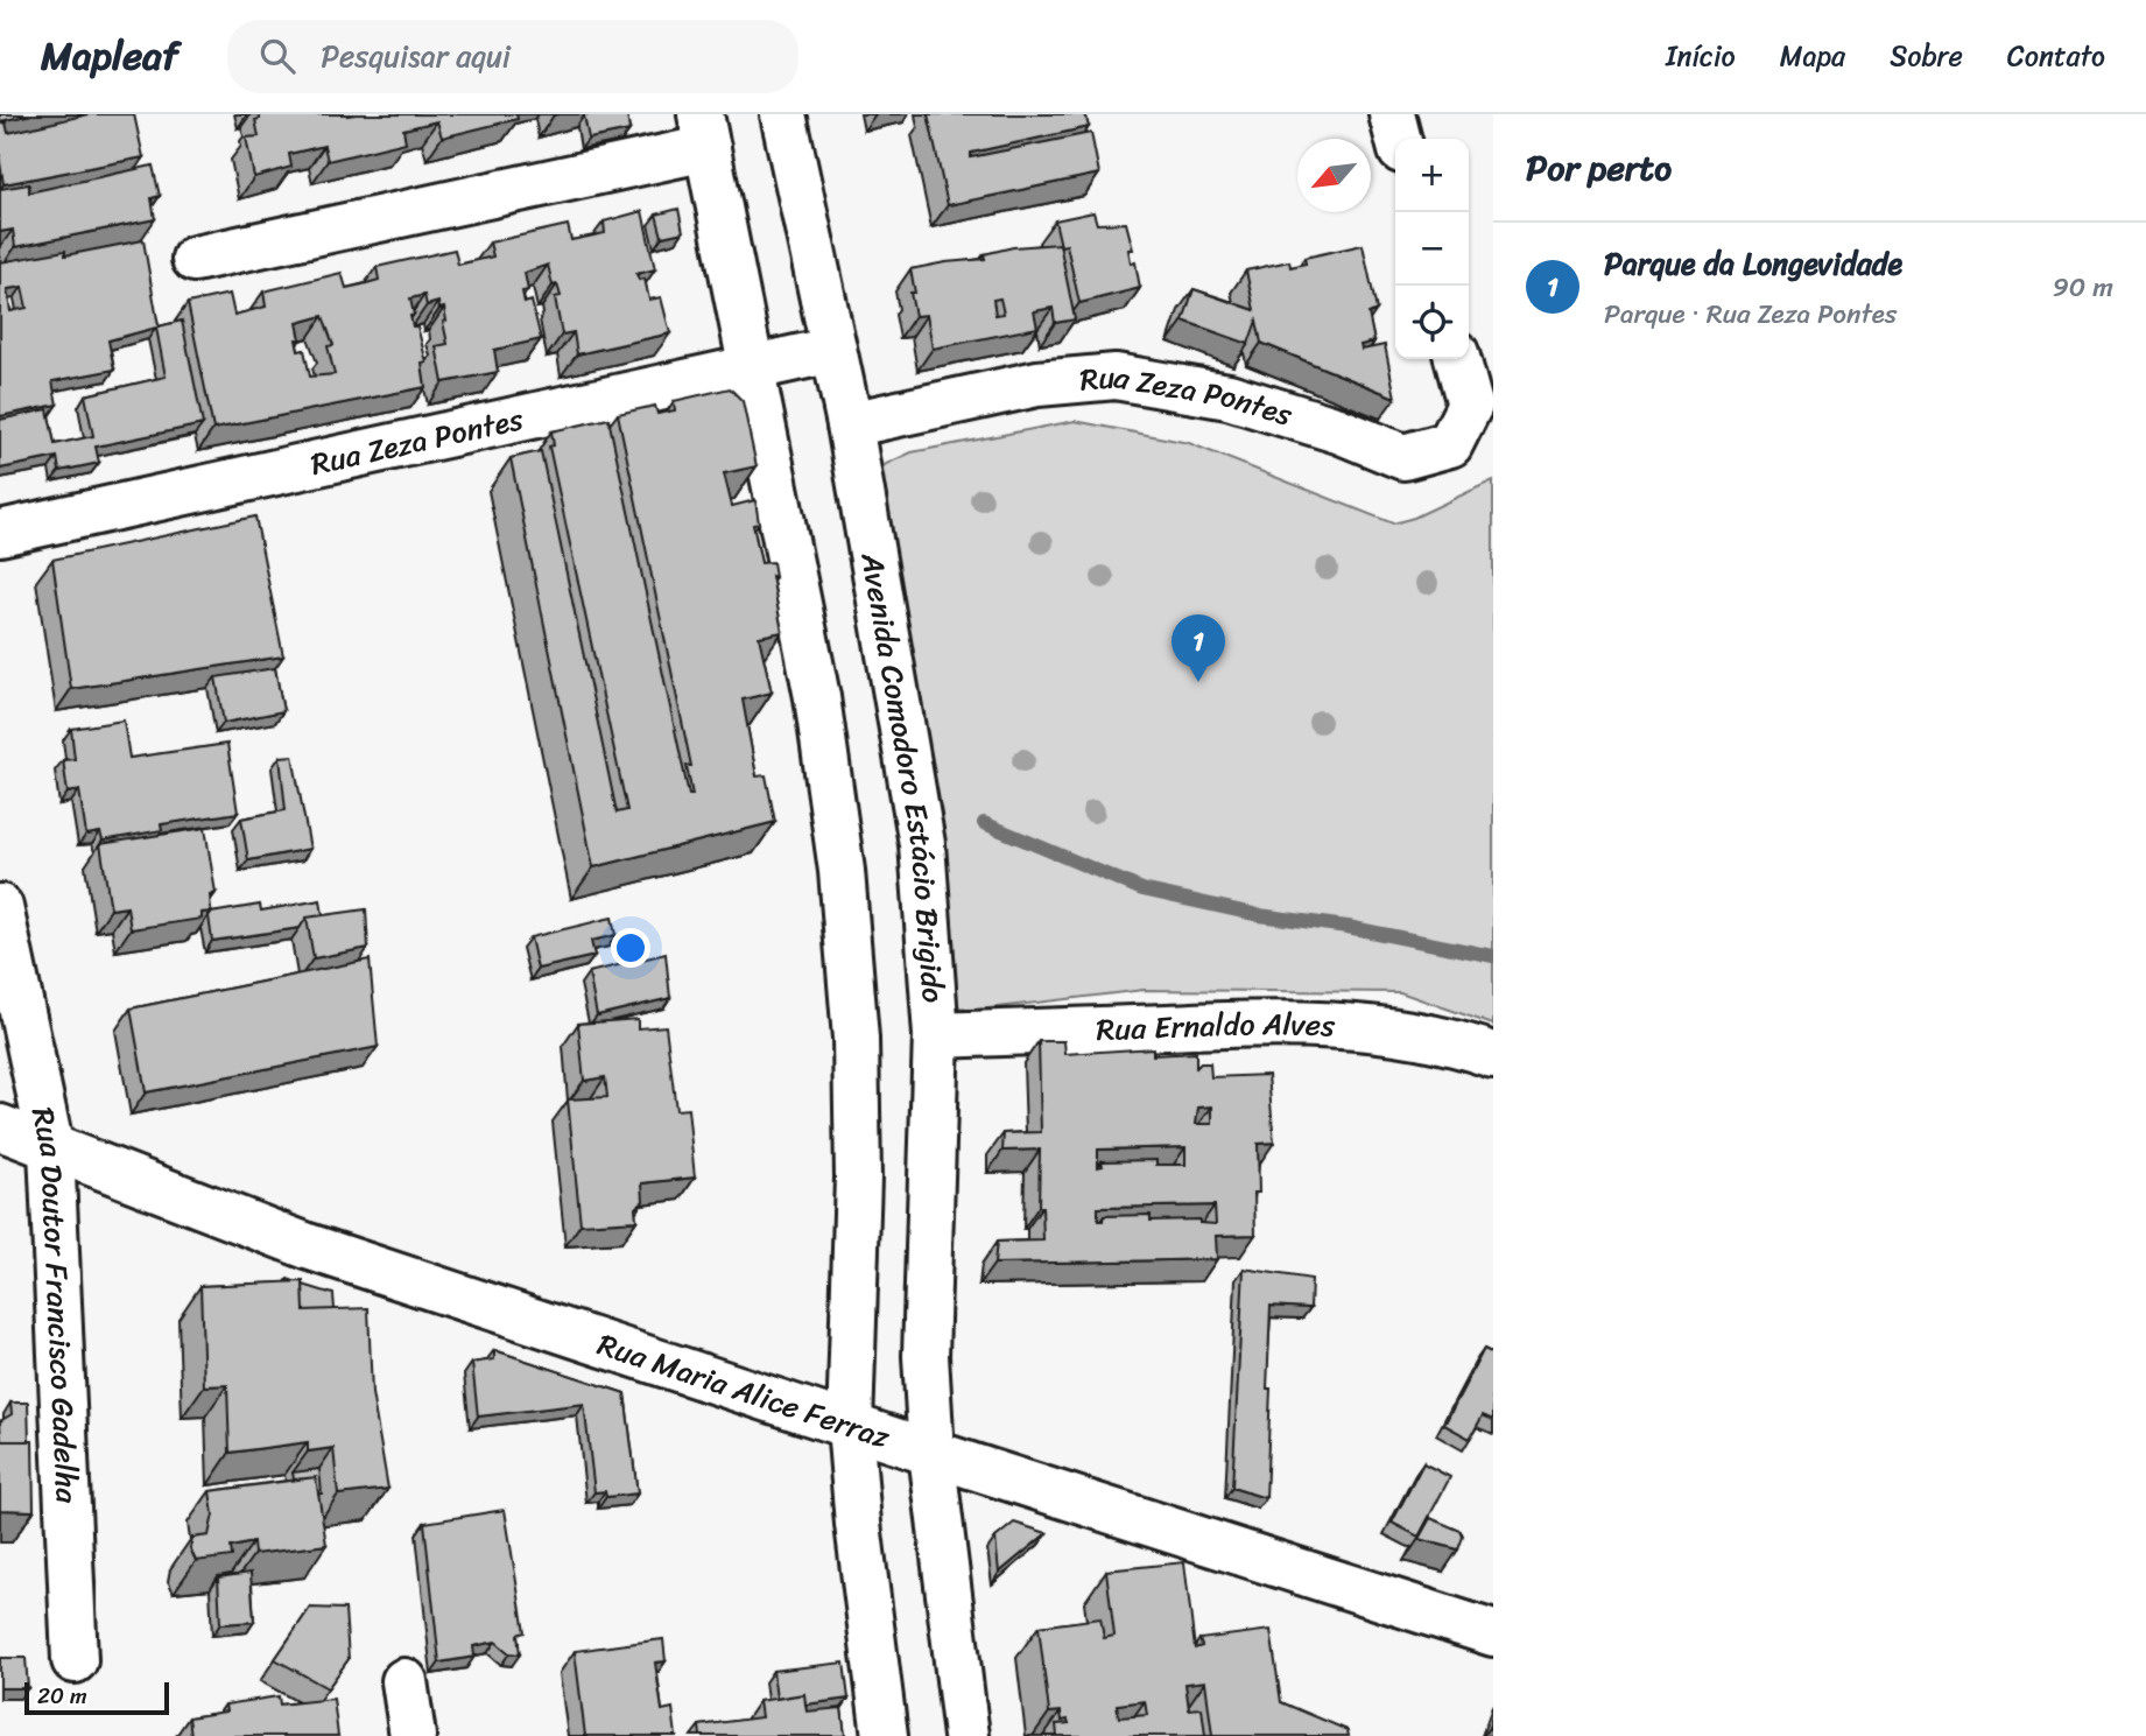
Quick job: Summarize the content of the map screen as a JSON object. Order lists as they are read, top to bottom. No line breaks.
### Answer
{"streets":{"street":["Rua Zeza Pontes","Avenida Comodoro Estácio Brigido","Rua Ernaldo Alves","Rua Doutor Francisco Gadelha","Rua Maria Alice Ferraz"]},"crossings":[["Rua Zeza Pontes","Avenida Comodoro Estácio Brigido"],["Avenida Comodoro Estácio Brigido","Rua Ernaldo Alves"],["Avenida Comodoro Estácio Brigido","Rua Maria Alice Ferraz"],["Rua Doutor Francisco Gadelha","Rua Maria Alice Ferraz"]],"scale_bar":"20 m","north":"bottom left","page":{"header":"Mapleaf","search":"Pesquisar aqui","nav":["Início","Mapa","Sobre","Contato"],"heading":"Por perto","map_buttons":["+","−"],"list":[{"mark":"1","name":"Parque da Longevidade","note":"Parque · Rua Zeza Pontes","value":"90 m"}],"pins":"1","scale":"20 m"}}
